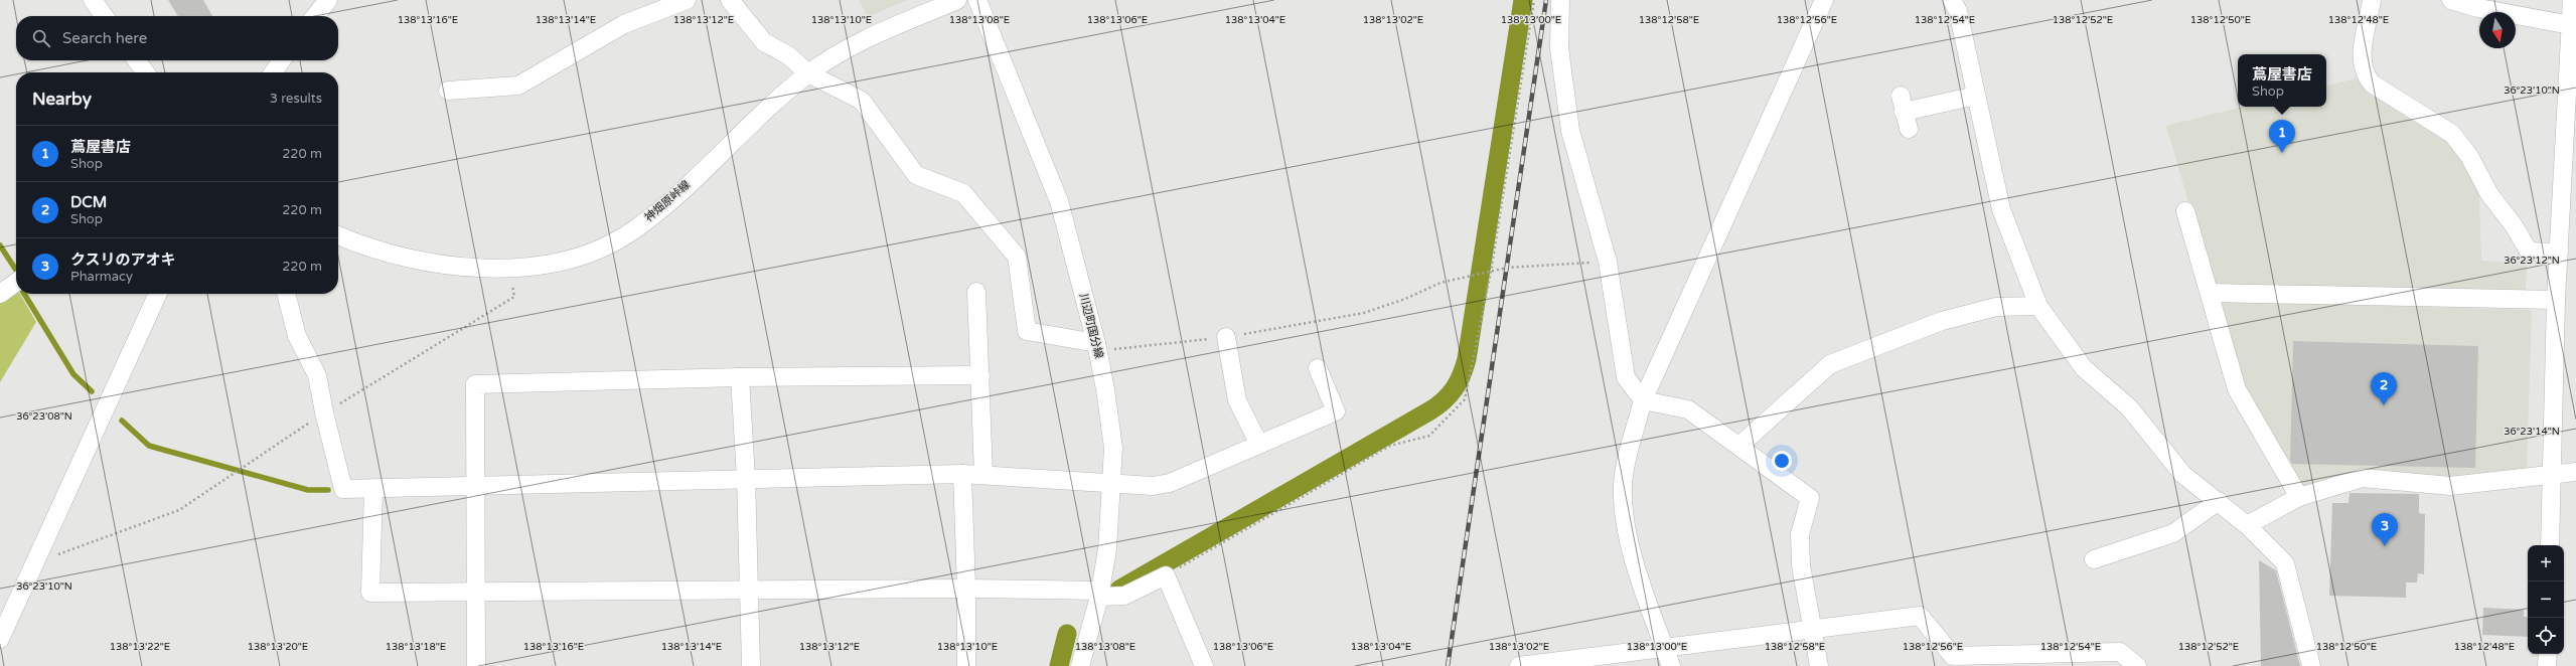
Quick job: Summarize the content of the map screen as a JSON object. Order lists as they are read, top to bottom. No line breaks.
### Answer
{"streets":{"street":["神畑原峠線","川辺町国分線"]},"north":"bottom","page":{"search":"Search here","popup":["蔦屋書店","Shop"],"heading":["Nearby","3 results"],"pins":["1","2","3"],"list":[{"mark":"1","name":"蔦屋書店","note":"Shop","value":"220 m"},{"mark":"2","name":"DCM","note":"Shop","value":"220 m"},{"mark":"3","name":"クスリのアオキ","note":"Pharmacy","value":"220 m"}],"map_buttons":["+","−"]},"coordinates":["138°13'16\"E","138°13'14\"E","138°13'12\"E","138°13'10\"E","138°13'08\"E","138°13'06\"E","138°13'04\"E","138°13'02\"E","138°13'00\"E","138°12'58\"E","138°12'56\"E","138°12'54\"E","138°12'52\"E","138°12'50\"E","138°12'48\"E","36°23'10\"N","36°23'12\"N","36°23'08\"N","36°23'14\"N","138°13'22\"E","138°13'20\"E","138°13'18\"E"]}
